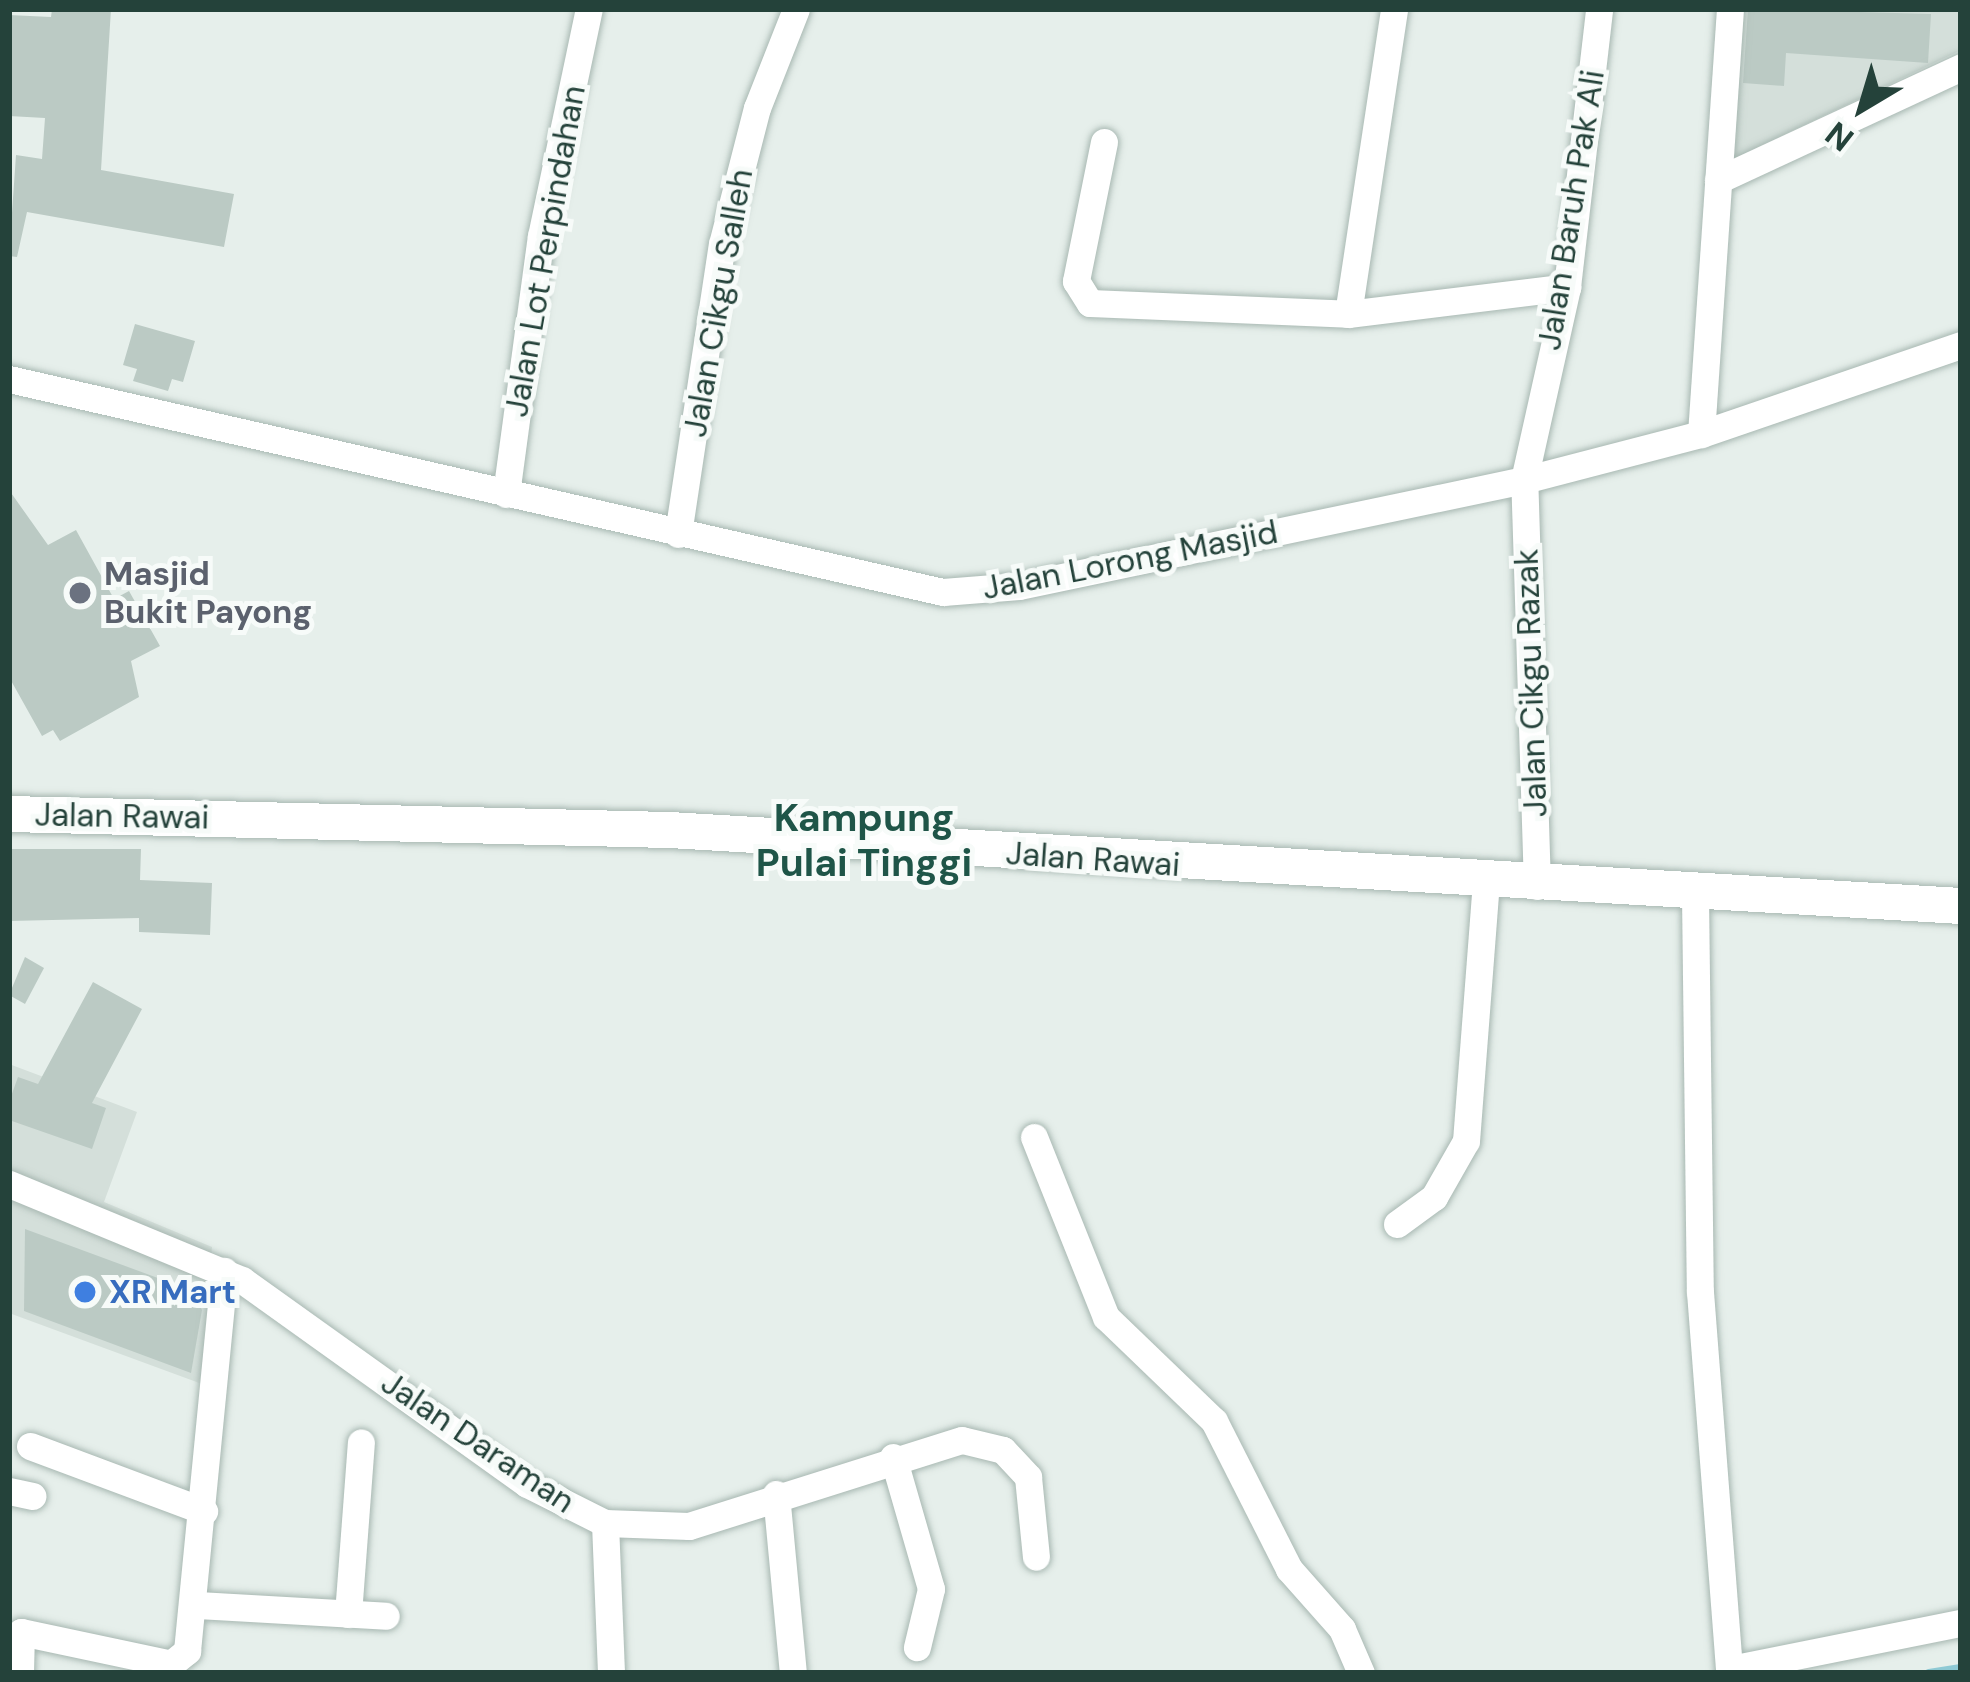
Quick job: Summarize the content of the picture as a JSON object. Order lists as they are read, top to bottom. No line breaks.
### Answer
{"streets":{"main road":["Jalan Rawai"],"street":["Jalan Baruh Pak Ali","Jalan Lot Perpindahan","Jalan Cikgu Salleh","Jalan Lorong Masjid","Jalan Cikgu Razak","Jalan Daraman"]},"crossings":[["Jalan Baruh Pak Ali","Jalan Lorong Masjid"],["Jalan Baruh Pak Ali","Jalan Cikgu Razak"],["Jalan Lot Perpindahan","Jalan Lorong Masjid"],["Jalan Cikgu Salleh","Jalan Lorong Masjid"],["Jalan Lorong Masjid","Jalan Cikgu Razak"],["Jalan Cikgu Razak","Jalan Rawai"]],"districts":["Kampung Pulai Tinggi"],"places":["Masjid Bukit Payong","XR Mart"],"north":"bottom left"}
